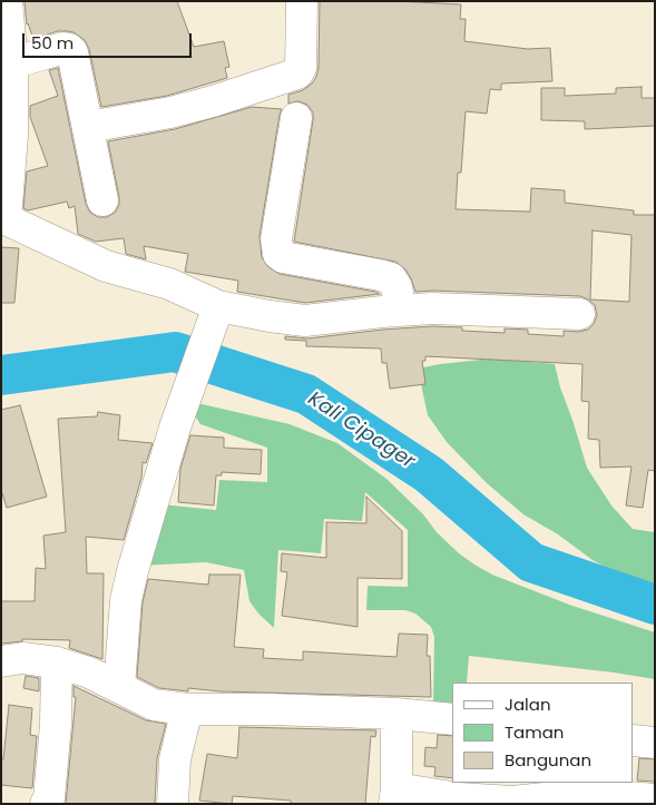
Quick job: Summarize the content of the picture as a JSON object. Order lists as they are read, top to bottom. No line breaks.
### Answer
{"water":["Kali Cipager"],"legend":["Jalan","Taman","Bangunan"],"scale_bar":"50 m"}
